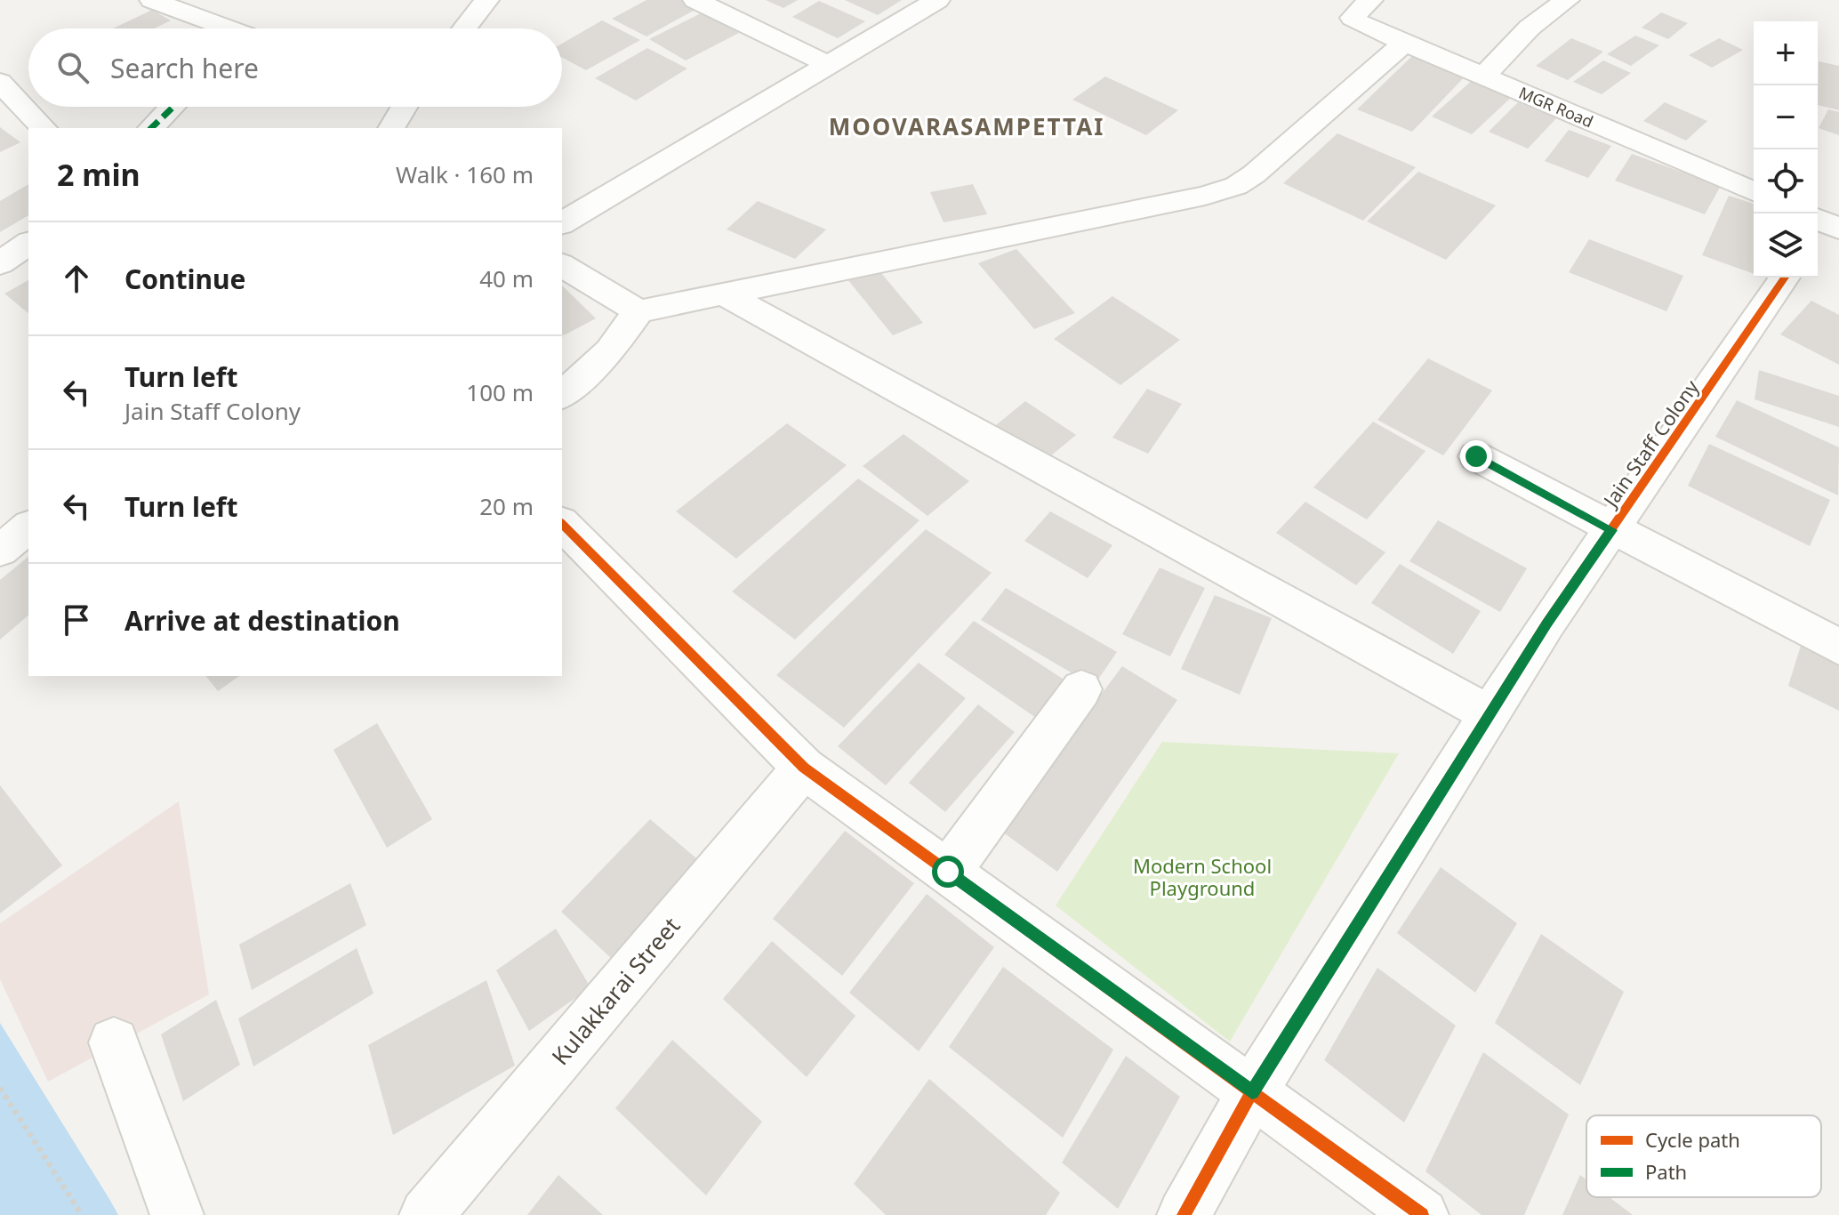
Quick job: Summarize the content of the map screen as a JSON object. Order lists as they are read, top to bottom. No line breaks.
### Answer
{"streets":{"street":["MGR Road","Jain Staff Colony","Kulakkarai Street"]},"districts":["MOOVARASAMPETTAI"],"parks":["Modern School Playground"],"legend":["Cycle path","Path"],"page":{"map_buttons":["+","−"],"search":"Search here","heading":["2 min","Walk · 160 m"],"list":[["Continue","40 m"],["Turn left","Jain Staff Colony","100 m"],["Turn left","20 m"],"Arrive at destination"]}}
